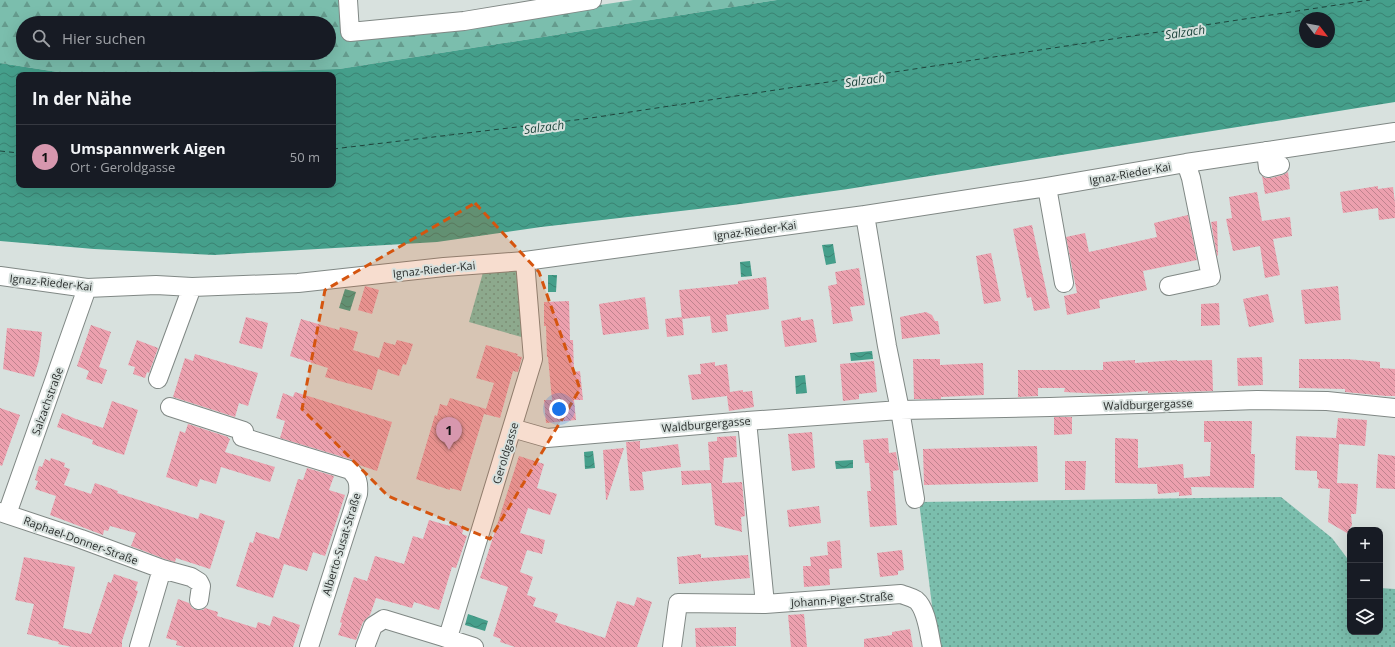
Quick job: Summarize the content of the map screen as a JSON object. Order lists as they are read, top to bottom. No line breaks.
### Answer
{"streets":{"street":["Ignaz-Rieder-Kai","Salzachstraße","Waldburgergasse","Geroldgasse","Raphael-Donner-Straße","Alberto-Susat-Straße","Johann-Piger-Straße"]},"crossings":[["Ignaz-Rieder-Kai","Salzachstraße"],["Ignaz-Rieder-Kai","Geroldgasse"],["Salzachstraße","Raphael-Donner-Straße"],["Waldburgergasse","Geroldgasse"]],"water":["Salzach"],"north":"bottom right","page":{"search":"Hier suchen","heading":"In der Nähe","list":[{"mark":"1","name":"Umspannwerk Aigen","note":"Ort · Geroldgasse","value":"50 m"}],"pins":"1","map_buttons":["+","−"]}}
